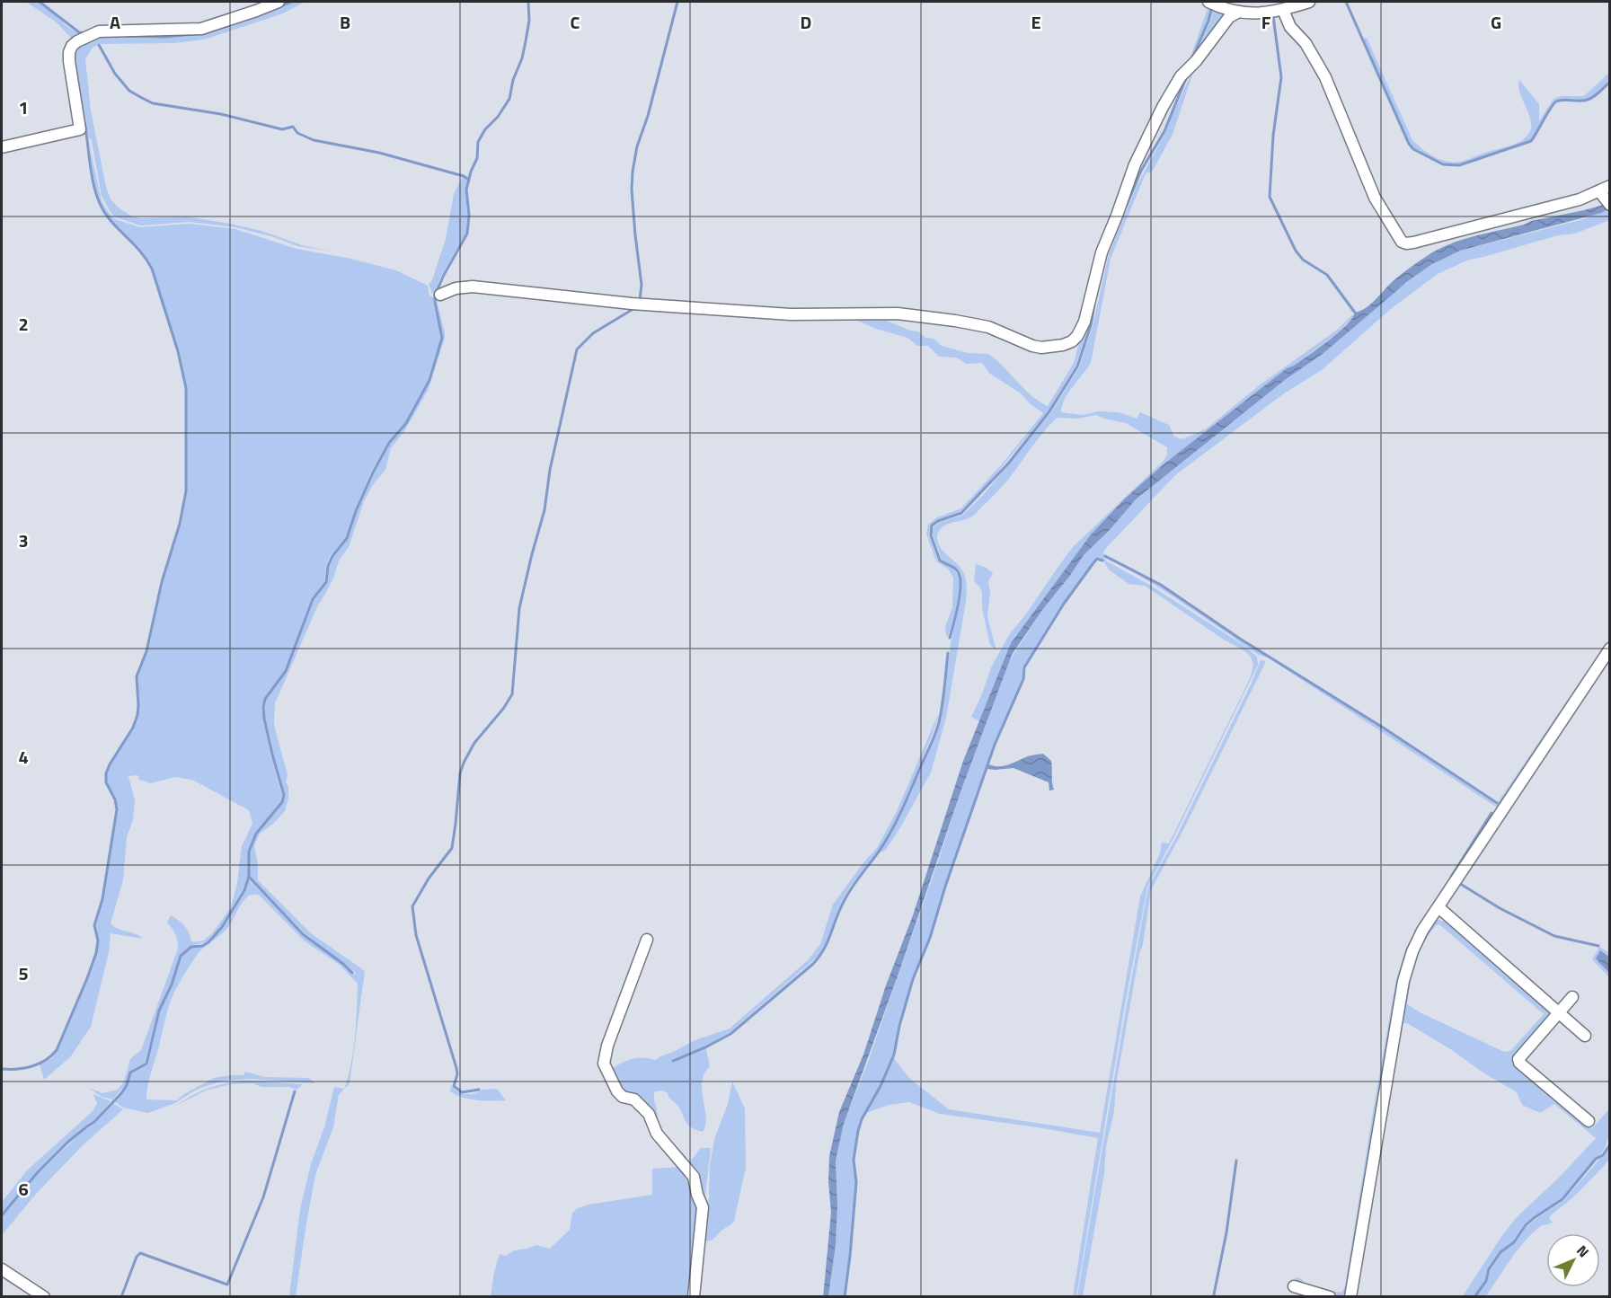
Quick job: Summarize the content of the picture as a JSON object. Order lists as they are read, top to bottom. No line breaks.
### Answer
{"north":"top right","grid":{"columns":["A","B","C","D","E","F","G"],"rows":["1","2","3","4","5","6"]}}
